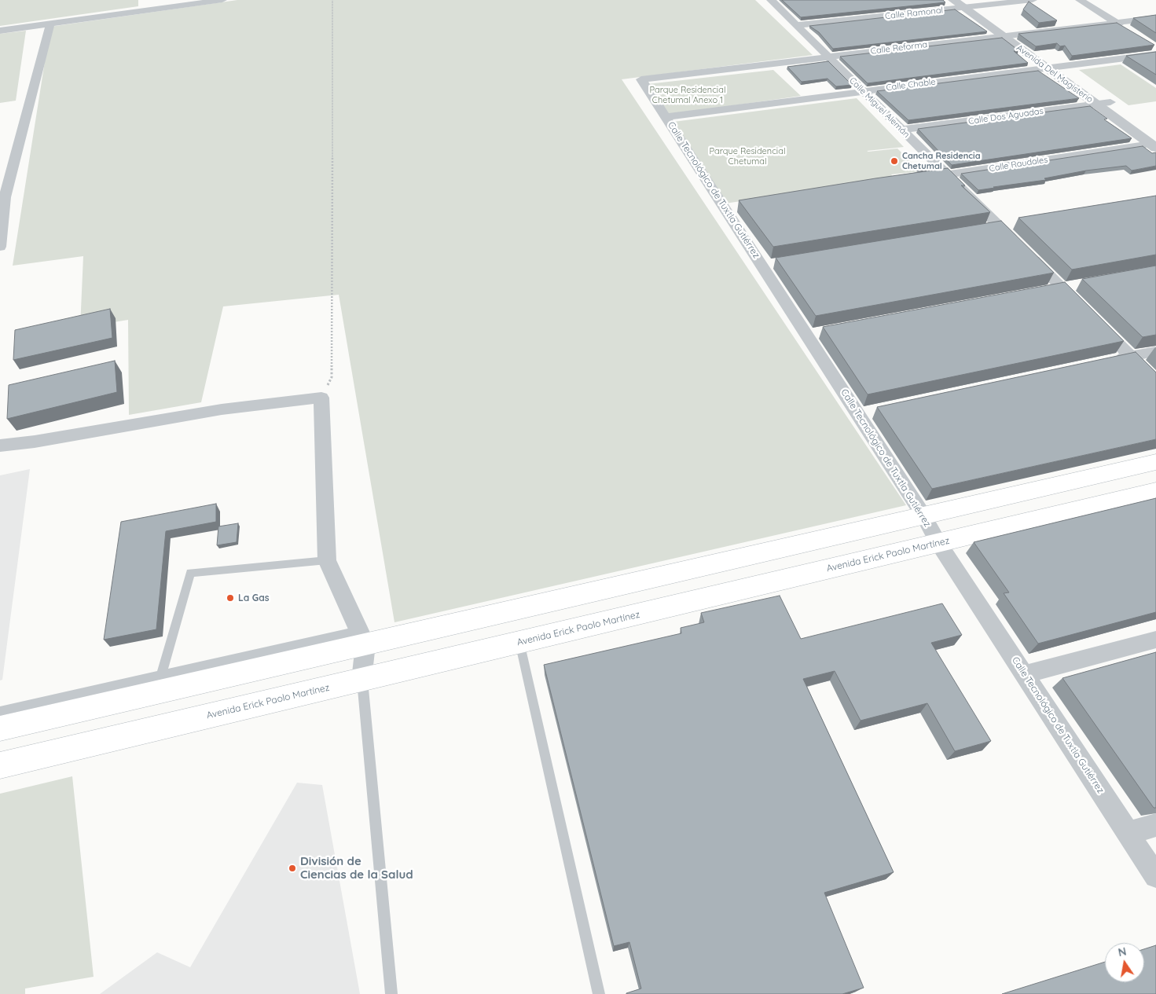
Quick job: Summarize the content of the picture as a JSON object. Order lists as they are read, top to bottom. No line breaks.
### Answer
{"streets":{"main road":["Avenida Erick Paolo Martínez"],"street":["Calle Ramonal","Calle Reforma","Avenida Del Magisterio","Calle Chable","Calle Miguel Alemán","Calle Dos Aguadas","Calle Raudales","Calle Tecnológico de Tuxtla Gutiérrez"]},"crossings":[["Calle Ramonal","Avenida Del Magisterio"],["Calle Ramonal","Calle Miguel Alemán"],["Calle Reforma","Avenida Del Magisterio"],["Calle Reforma","Calle Miguel Alemán"],["Calle Reforma","Calle Tecnológico de Tuxtla Gutiérrez"],["Avenida Del Magisterio","Calle Chable"],["Avenida Del Magisterio","Calle Dos Aguadas"],["Avenida Del Magisterio","Calle Raudales"],["Calle Chable","Calle Miguel Alemán"],["Calle Chable","Calle Tecnológico de Tuxtla Gutiérrez"],["Calle Miguel Alemán","Calle Dos Aguadas"],["Calle Miguel Alemán","Calle Raudales"],["Calle Tecnológico de Tuxtla Gutiérrez","Avenida Erick Paolo Martínez"]],"parks":["Parque Residencial Chetumal Anexo 1","Parque Residencial Chetumal"],"places":["Cancha Residencia Chetumal","La Gas","División de Ciencias de la Salud"],"north":"top"}
